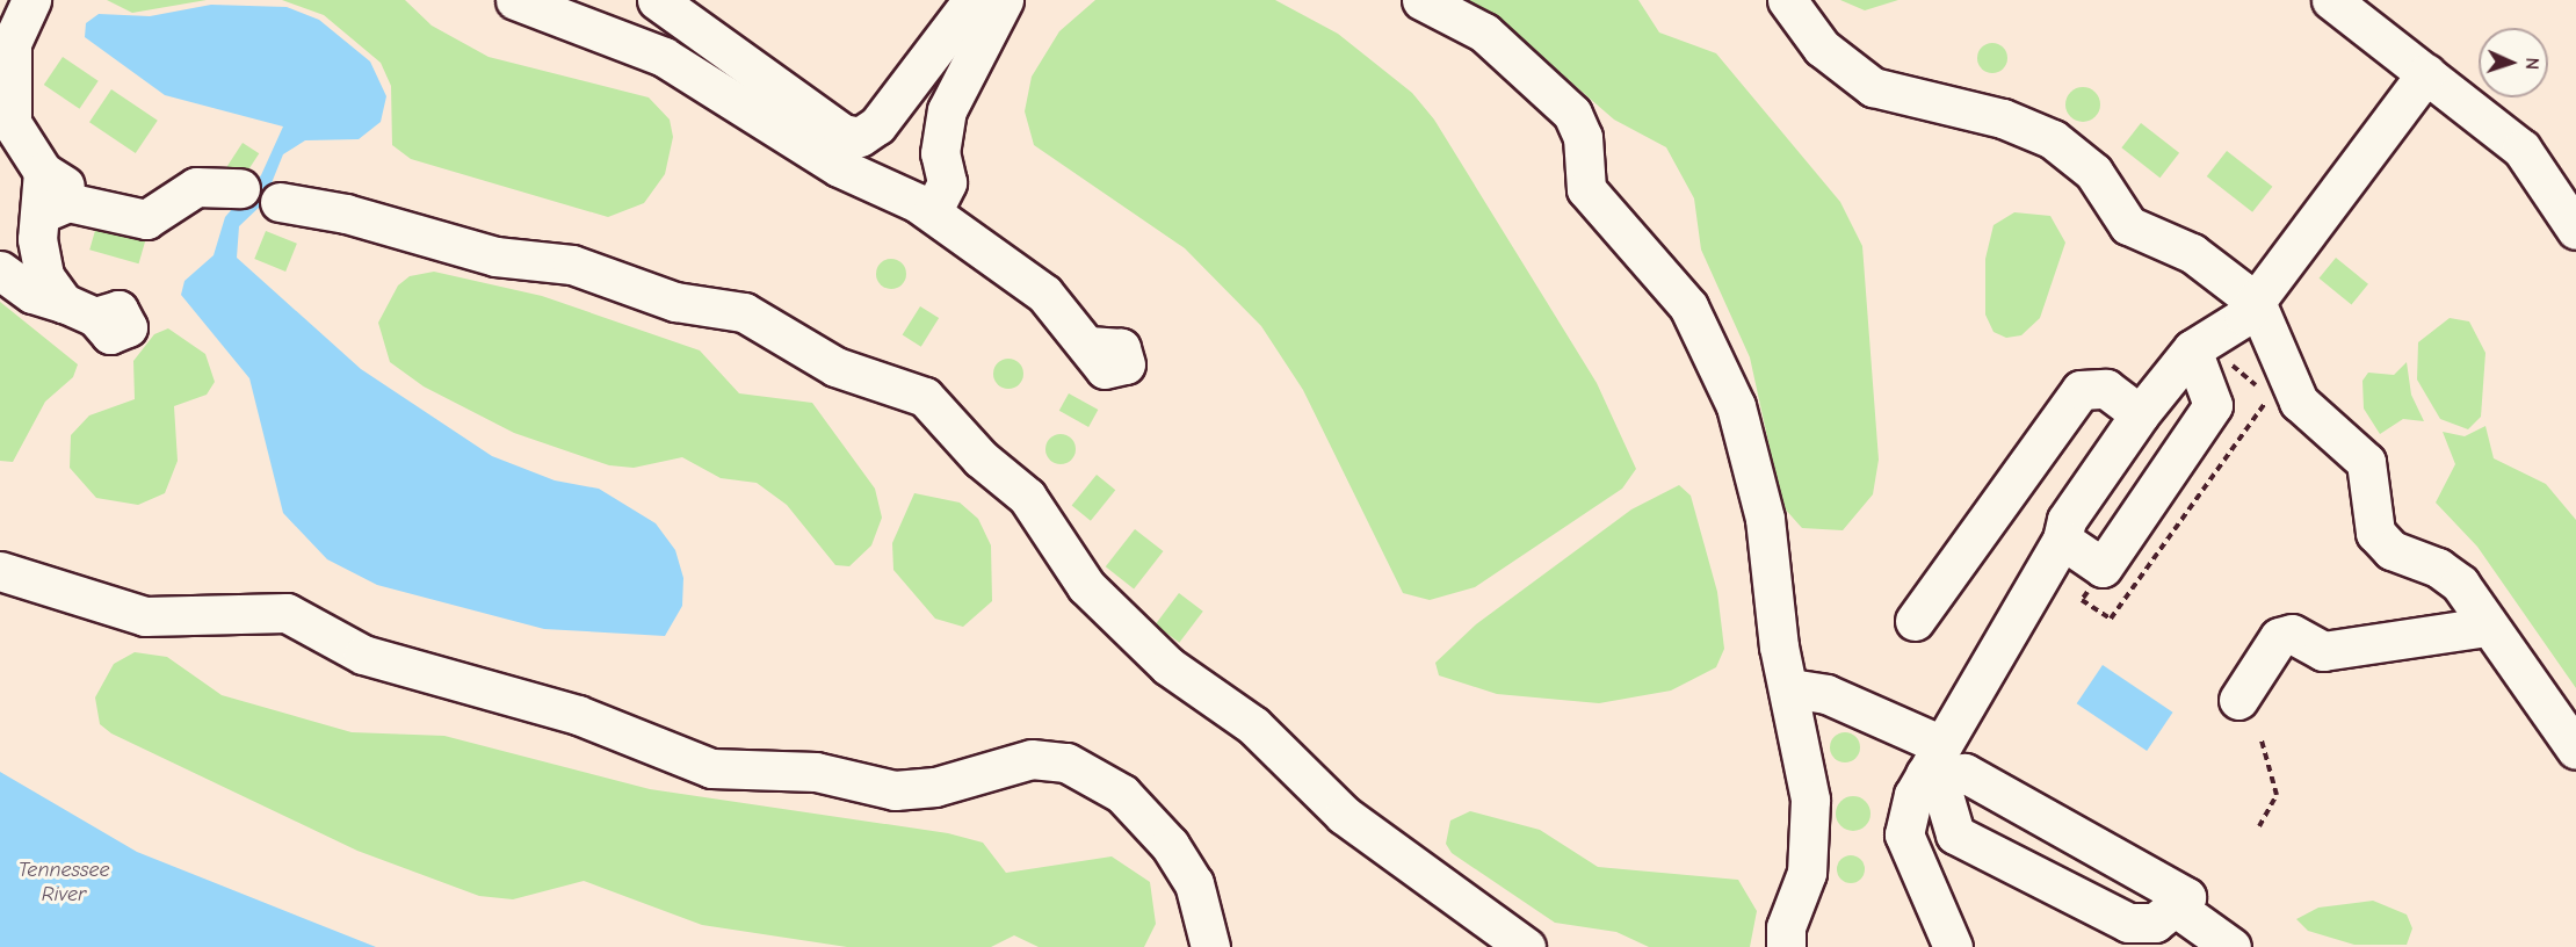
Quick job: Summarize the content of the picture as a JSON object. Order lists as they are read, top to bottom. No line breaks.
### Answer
{"water":["Tennessee River"],"north":"right"}
